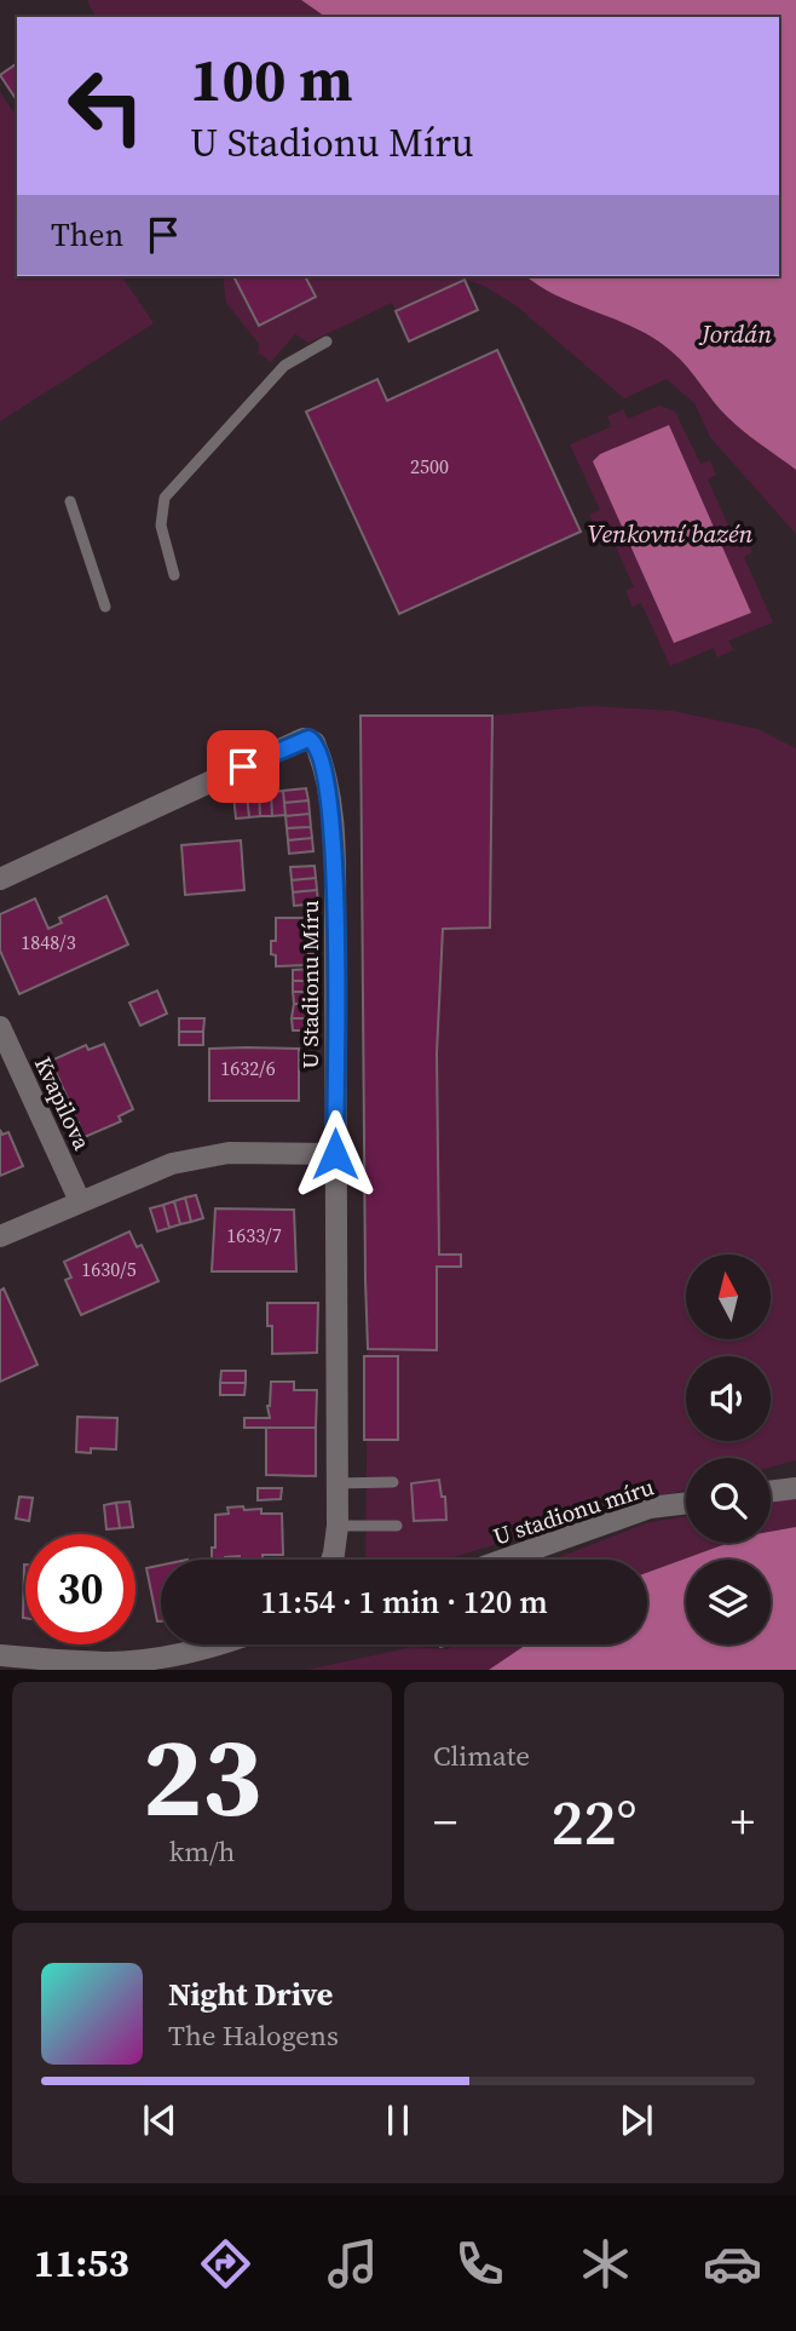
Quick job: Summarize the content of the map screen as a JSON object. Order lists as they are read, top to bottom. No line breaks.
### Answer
{"streets":{"street":["U Stadionu Míru","Kvapilova","U stadionu míru"]},"water":["Jordán","Venkovní bazén"],"house_numbers":["2500","1848/3","1632/6","1633/7","1630/5"],"north":"top","page":{"turn":["100 m","U Stadionu Míru"],"then":"Then","limit":"30","trip":"11:54 · 1 min · 120 m","tile":[["23","km/h"],"Climate"],"heat":["−","22°","+"],"song":["Night Drive","The Halogens"],"tabs":"11:53"}}
